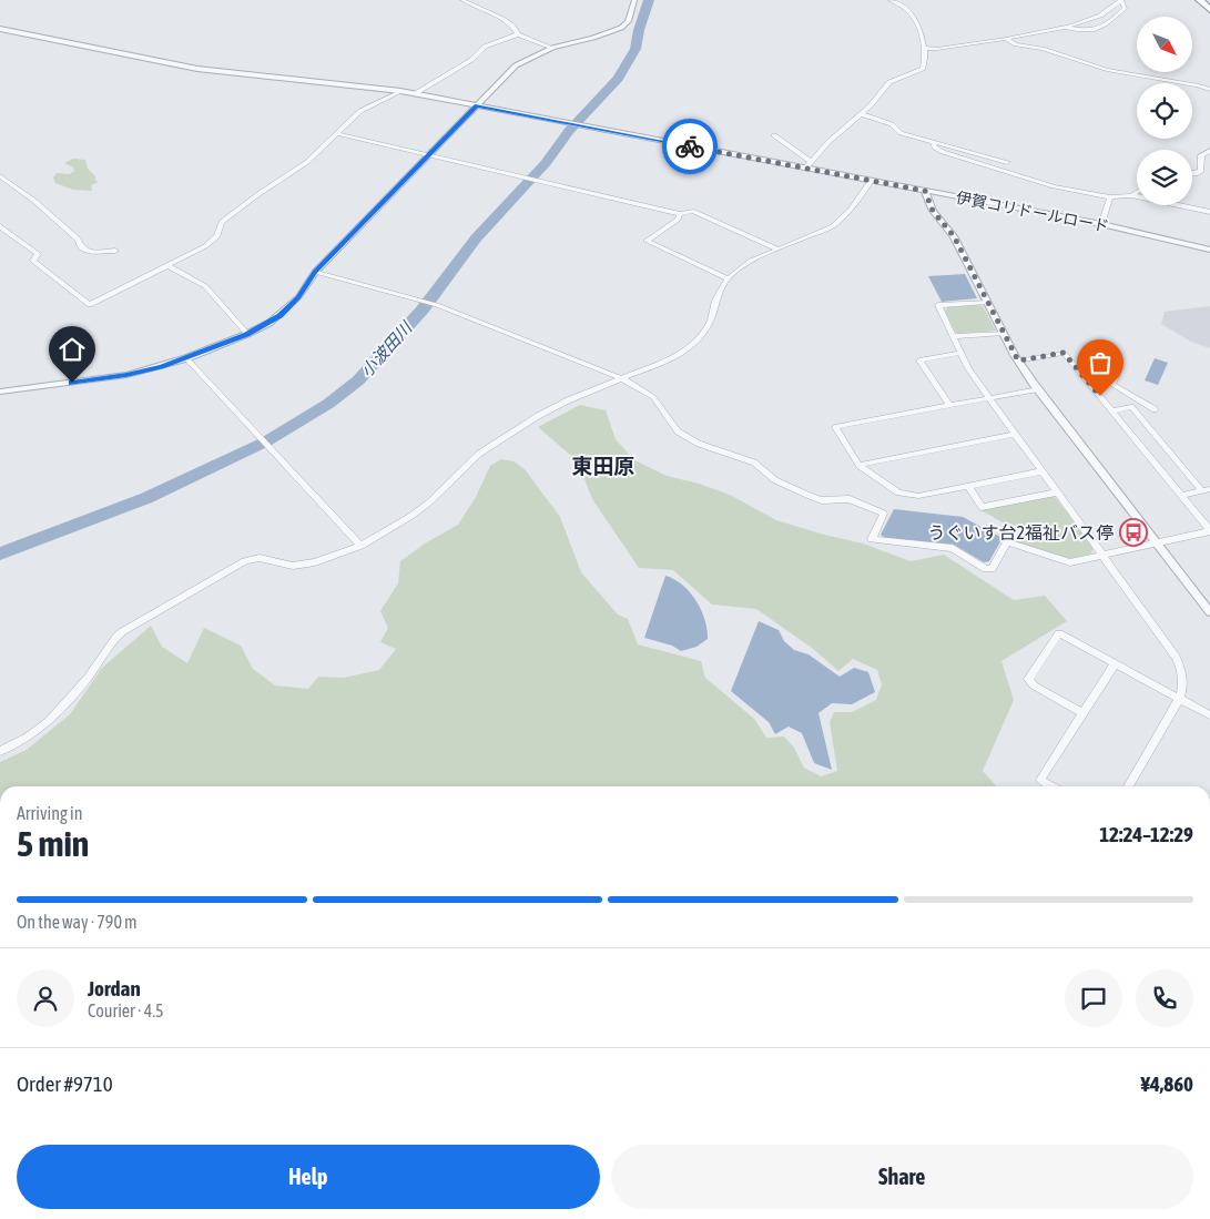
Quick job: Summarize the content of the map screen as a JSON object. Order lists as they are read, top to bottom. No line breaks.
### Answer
{"streets":{"street":["伊賀コリドールロード"]},"districts":["東田原"],"water":["小波田川"],"places":{"bus stop":["うぐいす台2福祉バス停"]},"north":"bottom right","page":{"heading":["5 min","Arriving in","12:24–12:29"],"panel":["Jordan","Courier · 4.5","Order #9710","¥4,860"],"bar":"On the way · 790 m","buttons":["Help","Share"]}}
